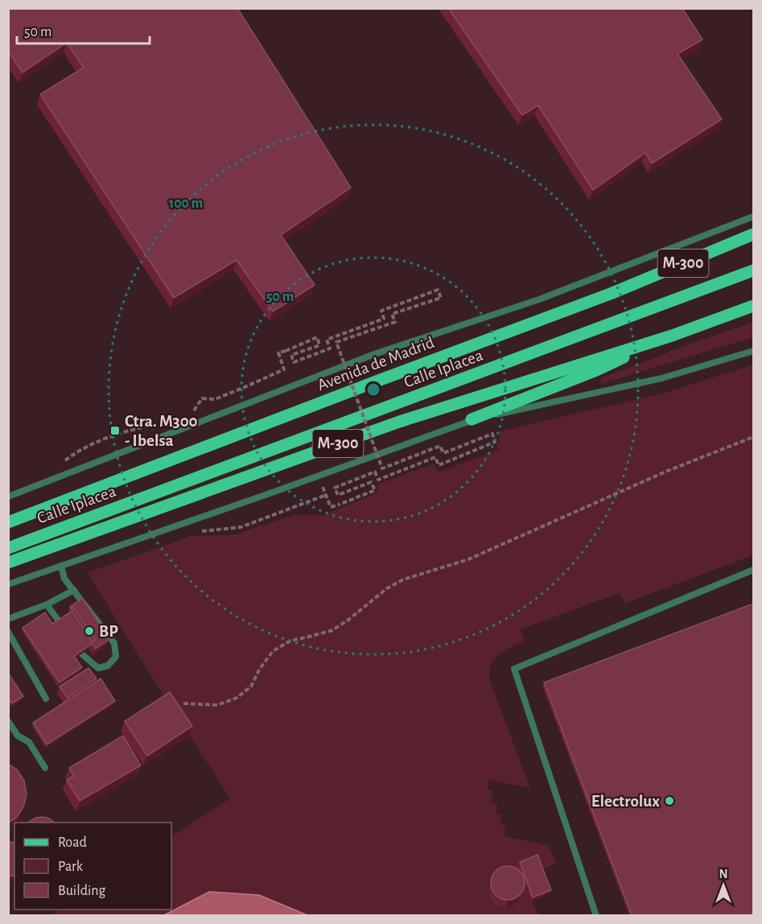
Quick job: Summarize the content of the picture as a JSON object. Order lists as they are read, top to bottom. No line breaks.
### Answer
{"streets":{"main road":["M-300","Avenida de Madrid","Calle Iplacea"]},"places":{"transit":["Ctra. M300 - Ibelsa"],"other":["BP","Electrolux"]},"legend":["Road","Park","Building"],"scale_bar":"50 m","north":"top","rings":["100 m","50 m"]}
